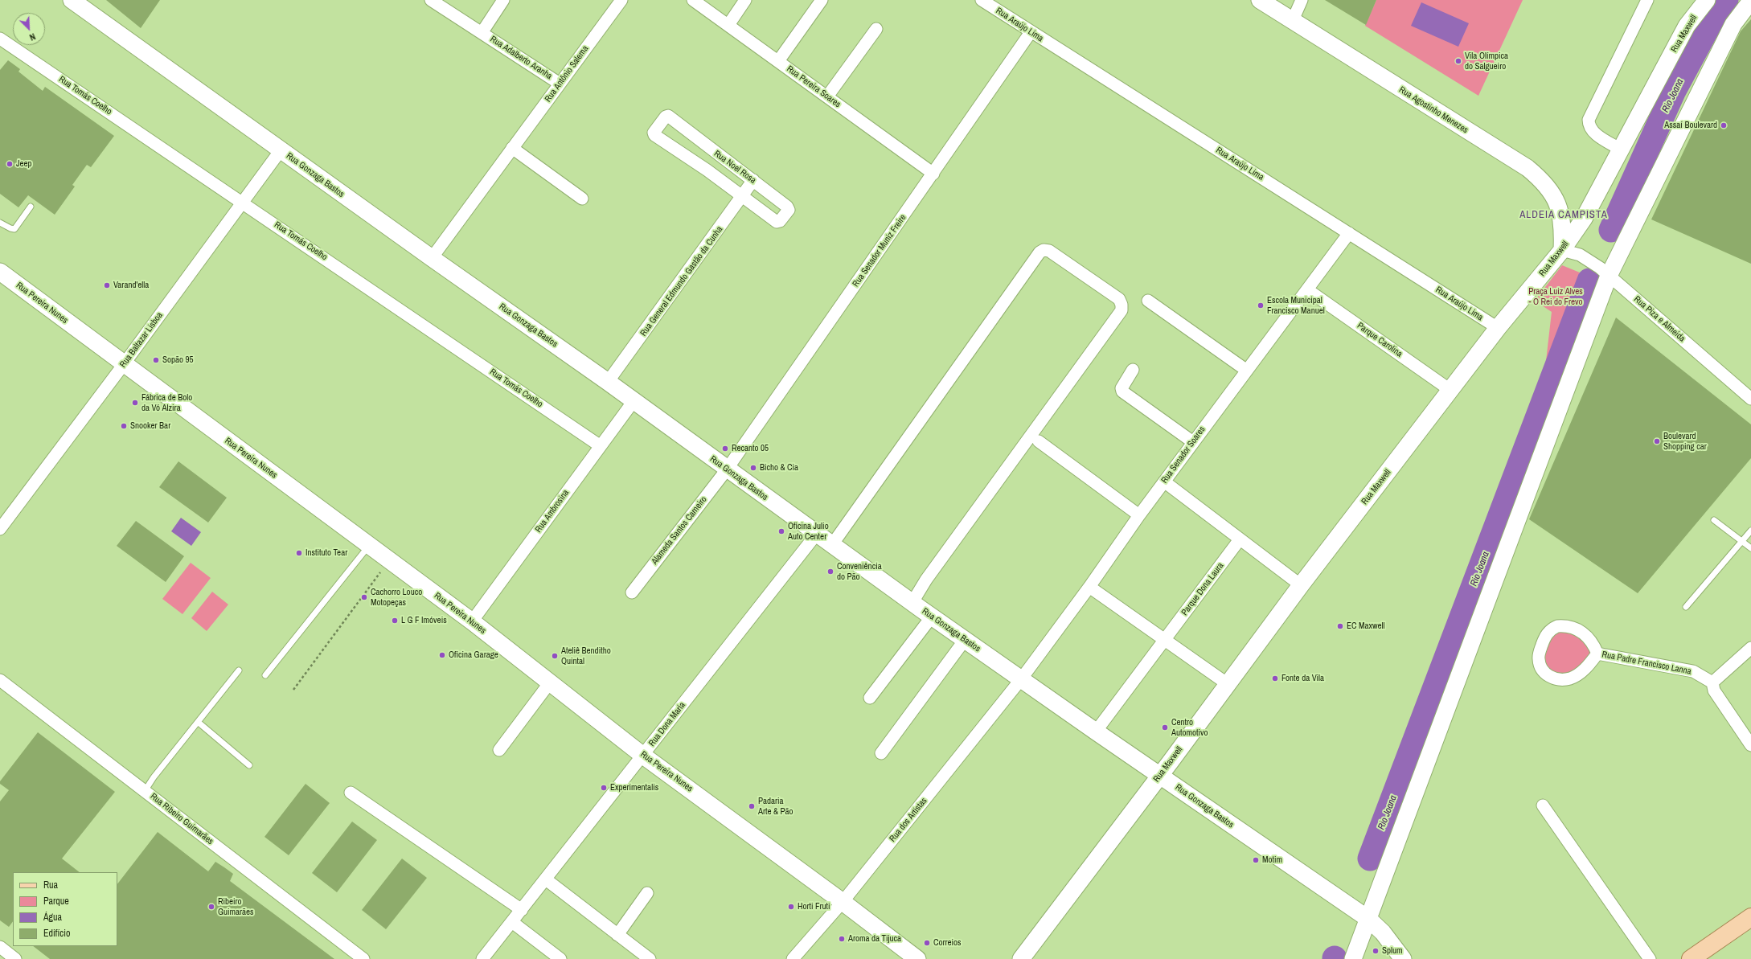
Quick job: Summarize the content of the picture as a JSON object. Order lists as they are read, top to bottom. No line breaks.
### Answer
{"streets":{"main road":["Rua Maxwell","Rua Agostinho Menezes","Rua Gonzaga Bastos","Rua Pereira Nunes"],"street":["Rua Araújo Lima","Rua Adalberto Aranha","Rua Antônio Salema","Rua Pereira Soares","Rua Tomás Coelho","Rua Noel Rosa","Rua Senador Muniz Freire","Rua General Edmundo Gastão da Cunha","Rua Piza e Almeida","Rua Baltazar Lisboa","Parque Carolina","Rua Senador Soares","Rua Ambrosina","Alameda Santos Carneiro","Parque Dona Laura","Rua Padre Francisco Lanna","Rua Dona Maria","Rua Ribeiro Guimarães","Rua dos Artistas"]},"crossings":[["Rua Araújo Lima","Rua Maxwell"],["Rua Araújo Lima","Rua Senador Muniz Freire"],["Rua Araújo Lima","Rua Senador Soares"],["Rua Maxwell","Rua Agostinho Menezes"],["Rua Maxwell","Rua Gonzaga Bastos"],["Rua Maxwell","Rua Piza e Almeida"],["Rua Maxwell","Parque Carolina"],["Rua Adalberto Aranha","Rua Antônio Salema"],["Rua Antônio Salema","Rua Gonzaga Bastos"],["Rua Pereira Soares","Rua Senador Muniz Freire"],["Rua Tomás Coelho","Rua Baltazar Lisboa"],["Rua Tomás Coelho","Rua Ambrosina"],["Rua Agostinho Menezes","Rua Piza e Almeida"],["Rua Noel Rosa","Rua General Edmundo Gastão da Cunha"],["Rua Gonzaga Bastos","Rua Senador Muniz Freire"],["Rua Gonzaga Bastos","Rua General Edmundo Gastão da Cunha"],["Rua Gonzaga Bastos","Rua Baltazar Lisboa"],["Rua Gonzaga Bastos","Rua Senador Soares"],["Rua Gonzaga Bastos","Rua Ambrosina"],["Rua Gonzaga Bastos","Alameda Santos Carneiro"],["Rua Gonzaga Bastos","Parque Dona Laura"],["Rua Gonzaga Bastos","Rua Dona Maria"],["Rua Gonzaga Bastos","Rua dos Artistas"],["Rua Senador Muniz Freire","Alameda Santos Carneiro"],["Rua Pereira Nunes","Rua Baltazar Lisboa"],["Rua Pereira Nunes","Rua Ambrosina"],["Rua Pereira Nunes","Rua Dona Maria"],["Rua Pereira Nunes","Rua dos Artistas"],["Parque Carolina","Rua Senador Soares"],["Rua Senador Soares","Rua dos Artistas"]],"districts":["ALDEIA CAMPISTA"],"water":["Rio Joana"],"parks":["Praça Luiz Alves - O Rei do Frevo"],"places":["Vila Olímpica do Salgueiro","Assaí Boulevard","Jeep","Varand'ella","Escola Municipal Francisco Manuel","Sopão 95","Fábrica de Bolo da Vó Alzira","Snooker Bar","Boulevard Shopping car","Recanto 05","Bicho & Cia","Oficina Julio Auto Center","Instituto Tear","Conveniência do Pão","Cachorro Louco Motopeças","L G F Imóveis","EC Maxwell","Oficina Garage","Ateliê Benditho Quintal","Fonte da Vila","Centro Automotivo","Experimentalis","Padaria Arte & Pão","Motim","Ribeiro Guimarães","Horti Fruti","Aroma da Tijuca","Correios","Splum"],"legend":["Rua","Parque","Água","Edifício"],"north":"bottom right"}
